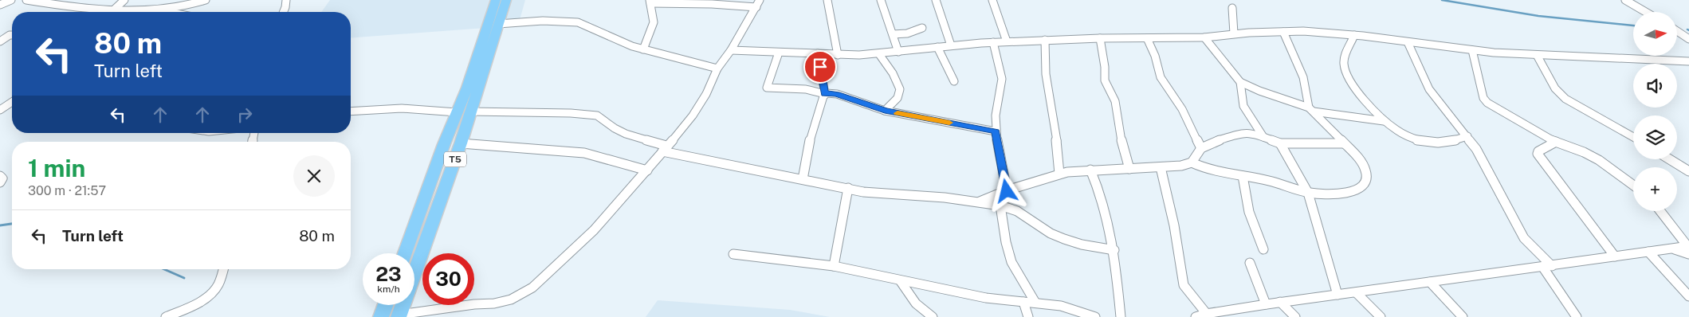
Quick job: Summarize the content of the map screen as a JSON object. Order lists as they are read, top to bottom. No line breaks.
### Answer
{"streets":{"highway":["T5"]},"north":"right","page":{"map_buttons":"+","turn":["80 m","Turn left"],"heading":["1 min","300 m · 21:57"],"list":[{"name":"Turn left","value":"80 m"}],"speed":"23 km/h","limit":"30"}}
